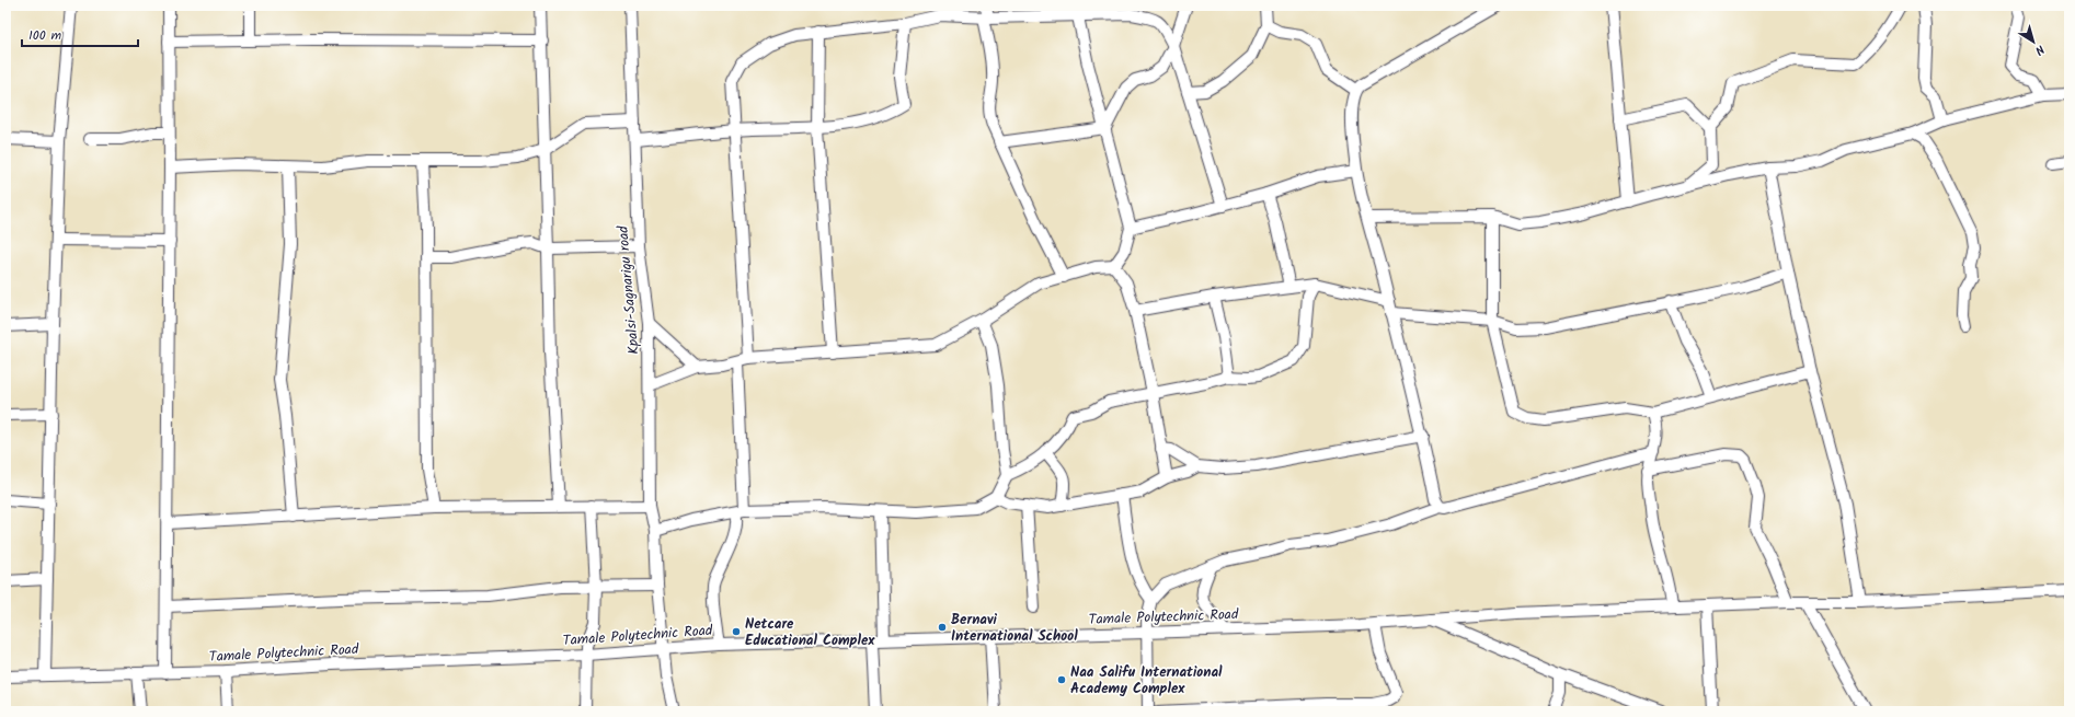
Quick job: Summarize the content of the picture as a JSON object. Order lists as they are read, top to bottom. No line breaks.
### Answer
{"streets":{"street":["Kpalsi-Sagnarigu road","Tamale Polytechnic Road"]},"crossings":[["Kpalsi-Sagnarigu road","Tamale Polytechnic Road"]],"places":["Bernavi International School","Netcare Educational Complex","Naa Salifu International Academy Complex"],"scale_bar":"100 m","north":"bottom right"}
